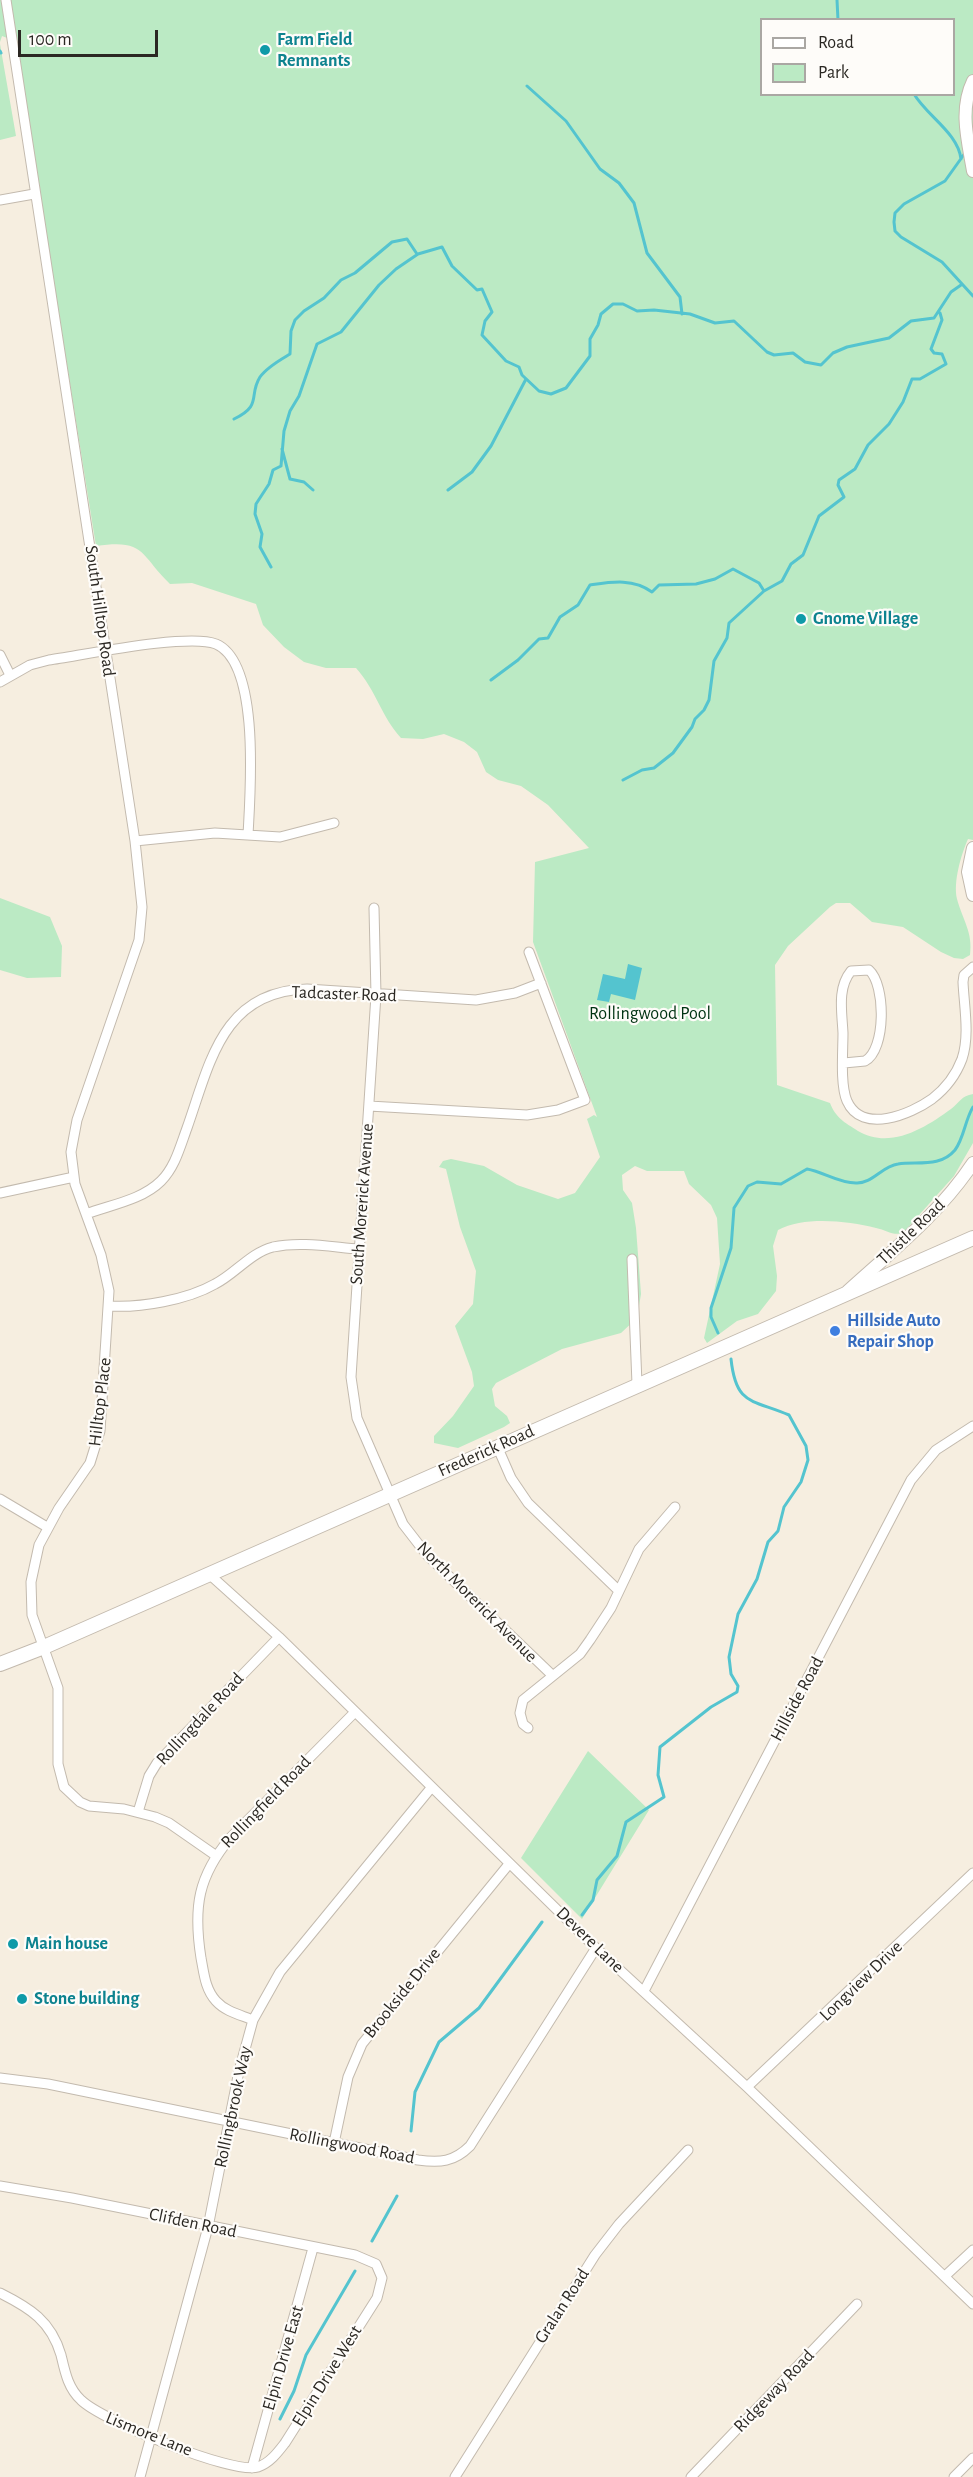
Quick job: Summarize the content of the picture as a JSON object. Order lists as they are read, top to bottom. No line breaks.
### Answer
{"streets":{"main road":["Frederick Road"],"street":["South Hilltop Road","Tadcaster Road","South Morerick Avenue","Thistle Road","Hilltop Place","North Morerick Avenue","Hillside Road","Rollingdale Road","Rollingfield Road","Devere Lane","Longview Drive","Brookside Drive","Rollingbrook Way","Rollingwood Road","Clifden Road","Gralan Road","Elpin Drive East","Elpin Drive West","Ridgeway Road","Lismore Lane"]},"crossings":[["South Hilltop Road","Tadcaster Road"],["South Hilltop Road","Hilltop Place"],["Tadcaster Road","South Morerick Avenue"],["Tadcaster Road","Hilltop Place"],["South Morerick Avenue","Frederick Road"],["South Morerick Avenue","North Morerick Avenue"],["Thistle Road","Frederick Road"],["Hilltop Place","Frederick Road"],["Hilltop Place","Rollingdale Road"],["Hilltop Place","Rollingfield Road"],["Frederick Road","North Morerick Avenue"],["Frederick Road","Devere Lane"],["Hillside Road","Devere Lane"],["Rollingdale Road","Devere Lane"],["Rollingfield Road","Devere Lane"],["Rollingfield Road","Rollingbrook Way"],["Devere Lane","Longview Drive"],["Devere Lane","Brookside Drive"],["Devere Lane","Rollingbrook Way"],["Devere Lane","Rollingwood Road"],["Brookside Drive","Rollingwood Road"],["Rollingbrook Way","Rollingwood Road"],["Rollingbrook Way","Clifden Road"],["Rollingbrook Way","Lismore Lane"],["Clifden Road","Elpin Drive East"],["Clifden Road","Elpin Drive West"],["Elpin Drive East","Elpin Drive West"],["Elpin Drive East","Lismore Lane"],["Elpin Drive West","Lismore Lane"]],"parks":["Rollingwood Pool"],"places":["Farm Field Remnants","Gnome Village","Hillside Auto Repair Shop","Main house","Stone building"],"legend":["Road","Park"],"scale_bar":"100 m"}
